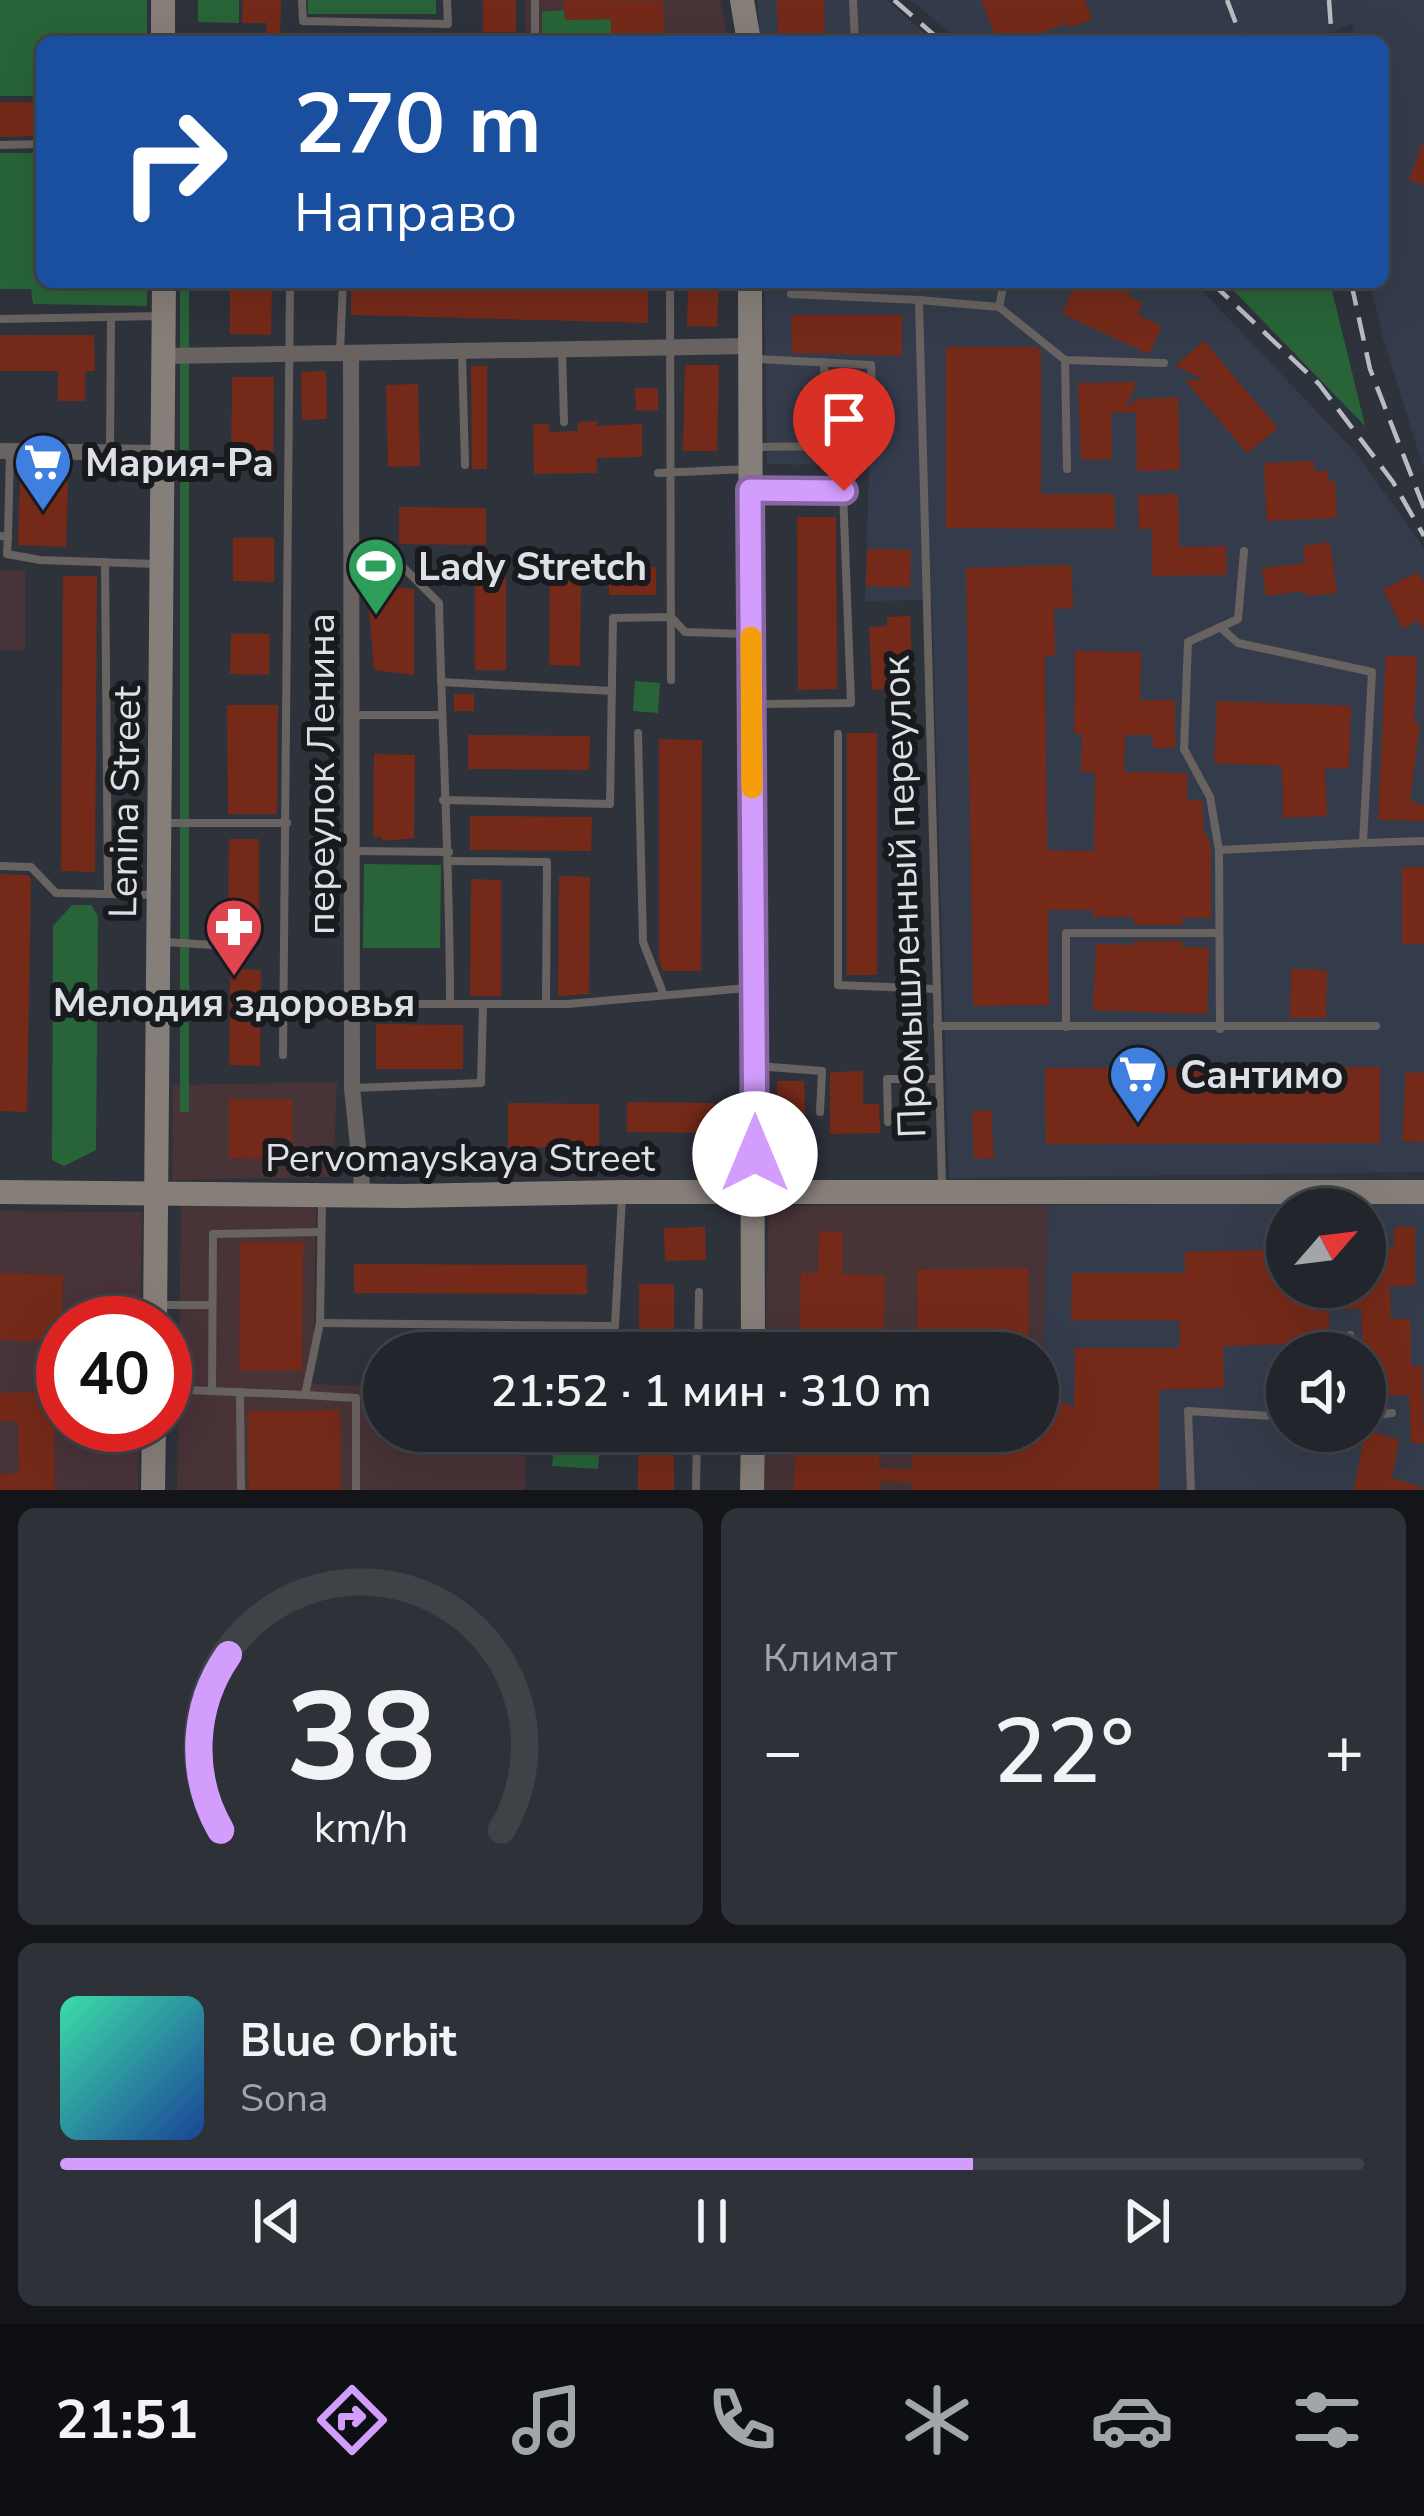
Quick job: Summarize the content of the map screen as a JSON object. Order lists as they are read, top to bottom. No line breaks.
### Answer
{"streets":{"main road":["Lenina Street","Pervomayskaya Street"],"street":["переулок Ленина"],"lane":["Промышленный переулок"]},"crossings":[["переулок Ленина","Pervomayskaya Street"],["Lenina Street","Pervomayskaya Street"],["Промышленный переулок","Pervomayskaya Street"]],"places":{"supermarket":["Мария-Ра","Сантимо"],"sports":["Lady Stretch"],"pharmacy":["Мелодия здоровья"]},"north":"top right","page":{"turn":["270 m","Направо"],"limit":"40","trip":"21:52 · 1 мин · 310 m","tile":"Климат","heat":["−","22°","+"],"song":["Blue Orbit","Sona"],"tabs":"21:51","gauge":["38","km/h"]}}
